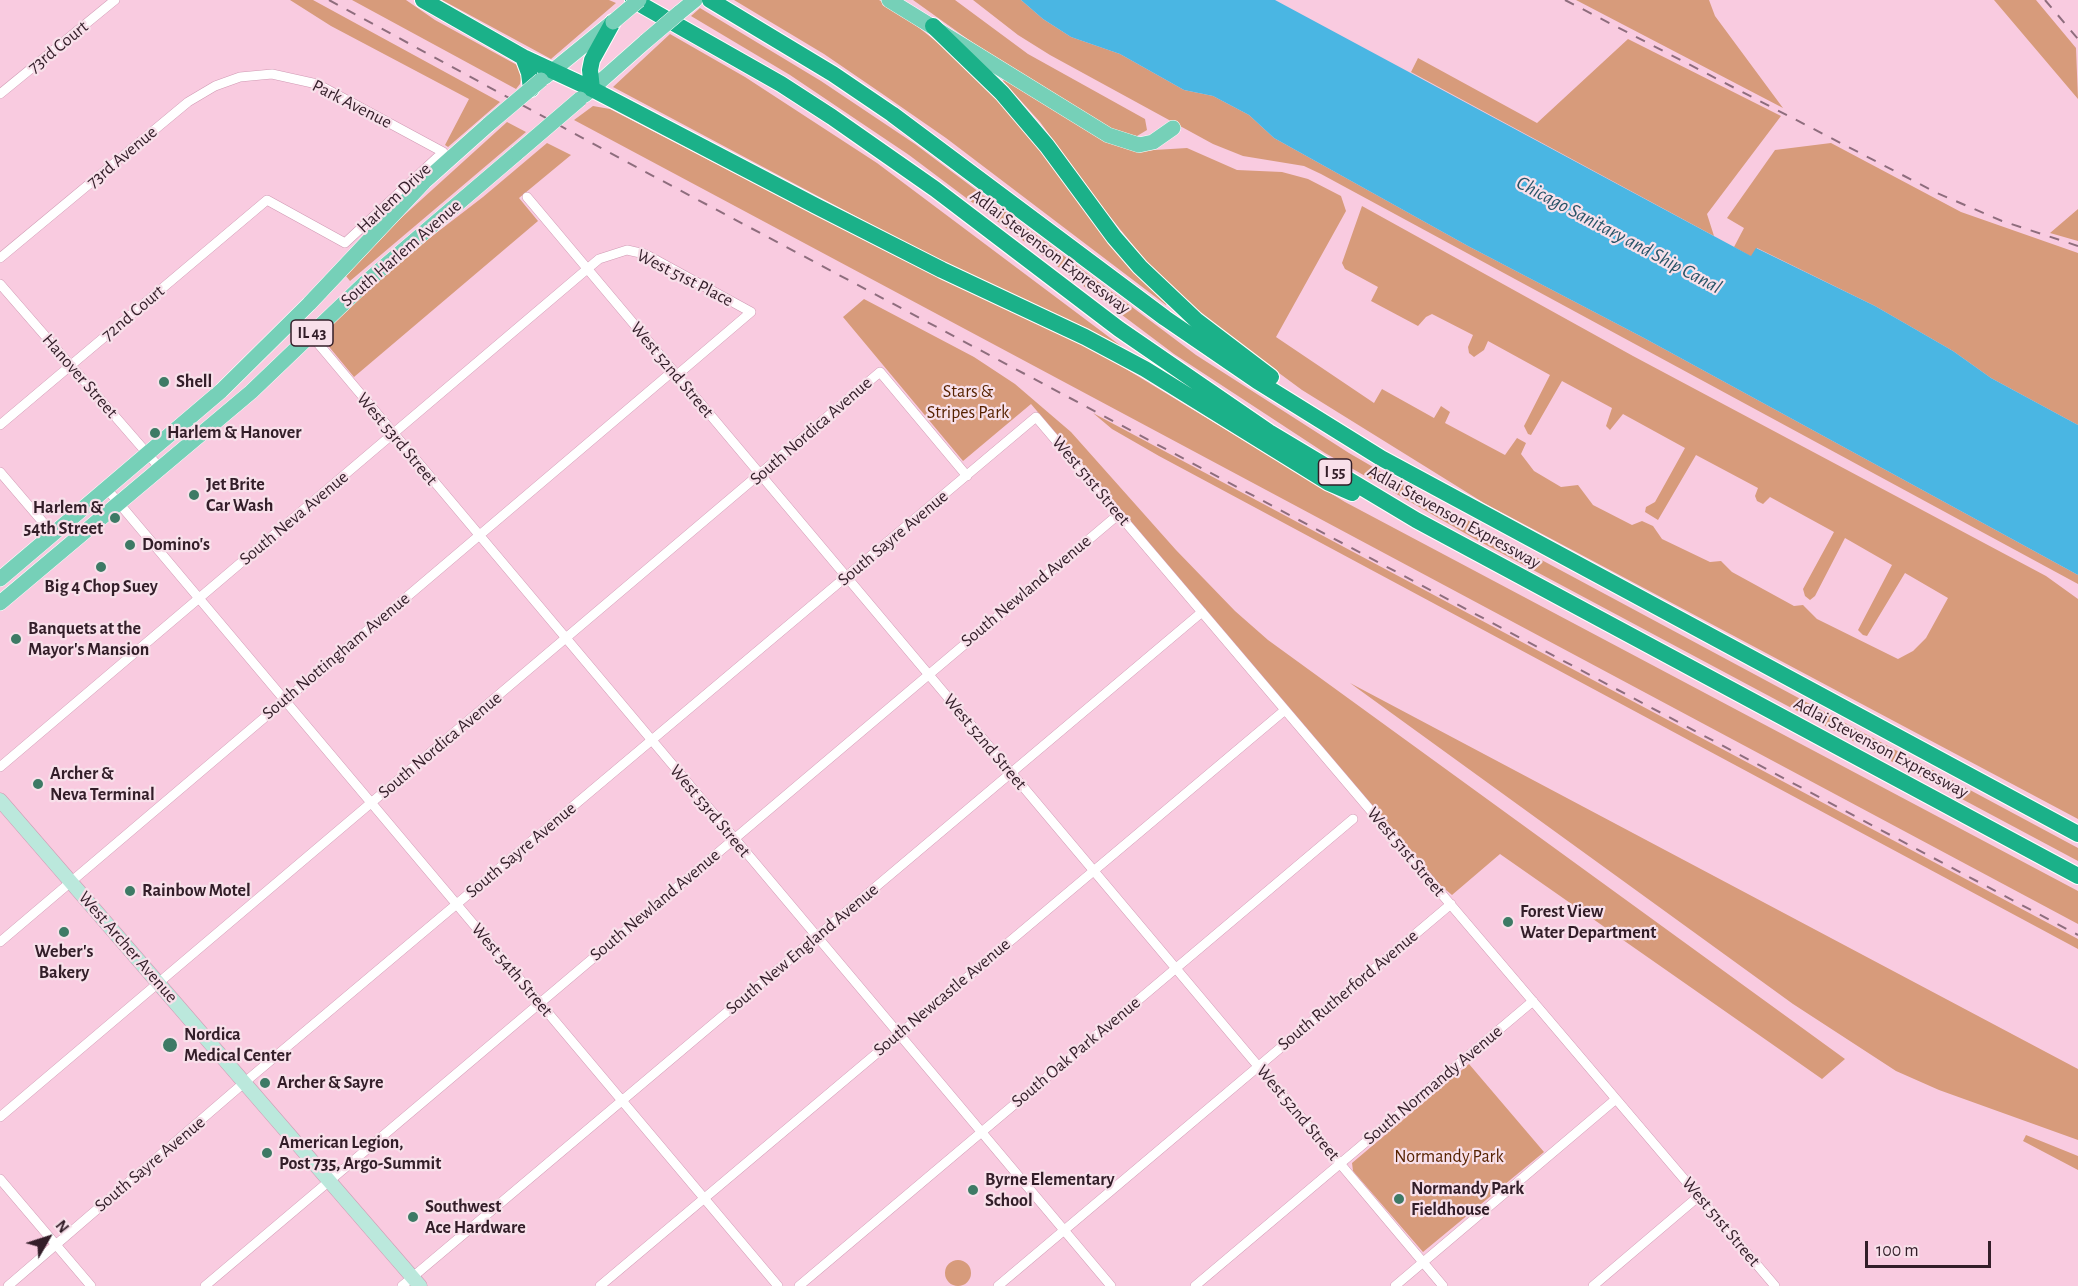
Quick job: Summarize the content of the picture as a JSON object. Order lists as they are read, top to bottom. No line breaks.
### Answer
{"streets":{"highway":["Adlai Stevenson Expressway","I 55"],"main road":["South Harlem Avenue","IL 43","West Archer Avenue"],"street":["73rd Court","Park Avenue","73rd Avenue","Harlem Drive","West 51st Place","72nd Court","West 52nd Street","Hanover Street","South Nordica Avenue","West 53rd Street","West 51st Street","South Neva Avenue","South Sayre Avenue","South Newland Avenue","South Nottingham Avenue","South New England Avenue","West 54th Street","South Rutherford Avenue","South Newcastle Avenue","South Oak Park Avenue","South Normandy Avenue"]},"crossings":[["Park Avenue","73rd Avenue"],["Park Avenue","Harlem Drive"],["Harlem Drive","72nd Court"],["South Harlem Avenue","Hanover Street"],["South Harlem Avenue","West 53rd Street"],["South Harlem Avenue","West 54th Street"],["West 51st Place","West 52nd Street"],["West 51st Place","South Neva Avenue"],["West 51st Place","South Nottingham Avenue"],["72nd Court","Hanover Street"],["West 52nd Street","South Nordica Avenue"],["West 52nd Street","South Neva Avenue"],["West 52nd Street","South Sayre Avenue"],["West 52nd Street","South Newland Avenue"],["West 52nd Street","South Nottingham Avenue"],["West 52nd Street","South New England Avenue"],["West 52nd Street","South Rutherford Avenue"],["West 52nd Street","South Newcastle Avenue"],["West 52nd Street","South Oak Park Avenue"],["West 52nd Street","South Normandy Avenue"],["South Nordica Avenue","West 53rd Street"],["South Nordica Avenue","South Sayre Avenue"],["South Nordica Avenue","West Archer Avenue"],["South Nordica Avenue","West 54th Street"],["West 53rd Street","South Neva Avenue"],["West 53rd Street","South Sayre Avenue"],["West 53rd Street","South Newland Avenue"],["West 53rd Street","South Nottingham Avenue"],["West 53rd Street","South New England Avenue"],["West 53rd Street","South Rutherford Avenue"],["West 53rd Street","South Newcastle Avenue"],["West 53rd Street","South Oak Park Avenue"],["West 51st Street","South Sayre Avenue"],["West 51st Street","South Newland Avenue"],["West 51st Street","South New England Avenue"],["West 51st Street","South Rutherford Avenue"],["West 51st Street","South Newcastle Avenue"],["West 51st Street","South Normandy Avenue"],["South Neva Avenue","West 54th Street"],["South Sayre Avenue","West Archer Avenue"],["South Sayre Avenue","West 54th Street"],["South Newland Avenue","West Archer Avenue"],["South Newland Avenue","West 54th Street"],["South Nottingham Avenue","West Archer Avenue"],["South Nottingham Avenue","West 54th Street"],["West Archer Avenue","South New England Avenue"],["South New England Avenue","West 54th Street"],["West 54th Street","South Newcastle Avenue"]],"water":["Chicago Sanitary and Ship Canal"],"parks":["Stars & Stripes Park","Normandy Park"],"places":["Shell","Harlem & Hanover","Jet Brite Car Wash","Harlem & 54th Street","Domino's","Big 4 Chop Suey","Banquets at the Mayor's Mansion","Archer & Neva Terminal","Rainbow Motel","Forest View Water Department","Weber's Bakery","Nordica Medical Center","Archer & Sayre","American Legion, Post 735, Argo-Summit","Byrne Elementary School","Normandy Park Fieldhouse","Southwest Ace Hardware"],"scale_bar":"100 m","north":"top right"}
